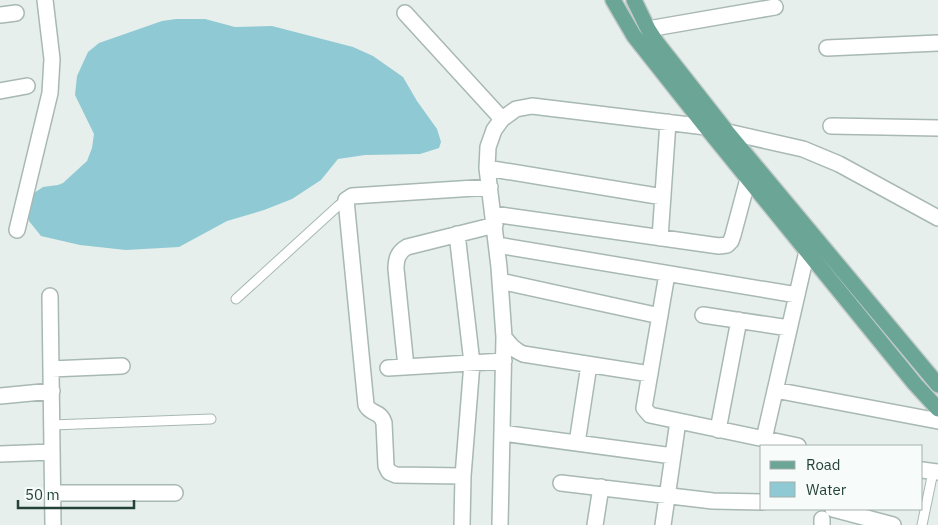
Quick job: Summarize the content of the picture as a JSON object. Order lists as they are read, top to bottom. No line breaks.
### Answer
{"legend":["Road","Water"],"scale_bar":"50 m"}
